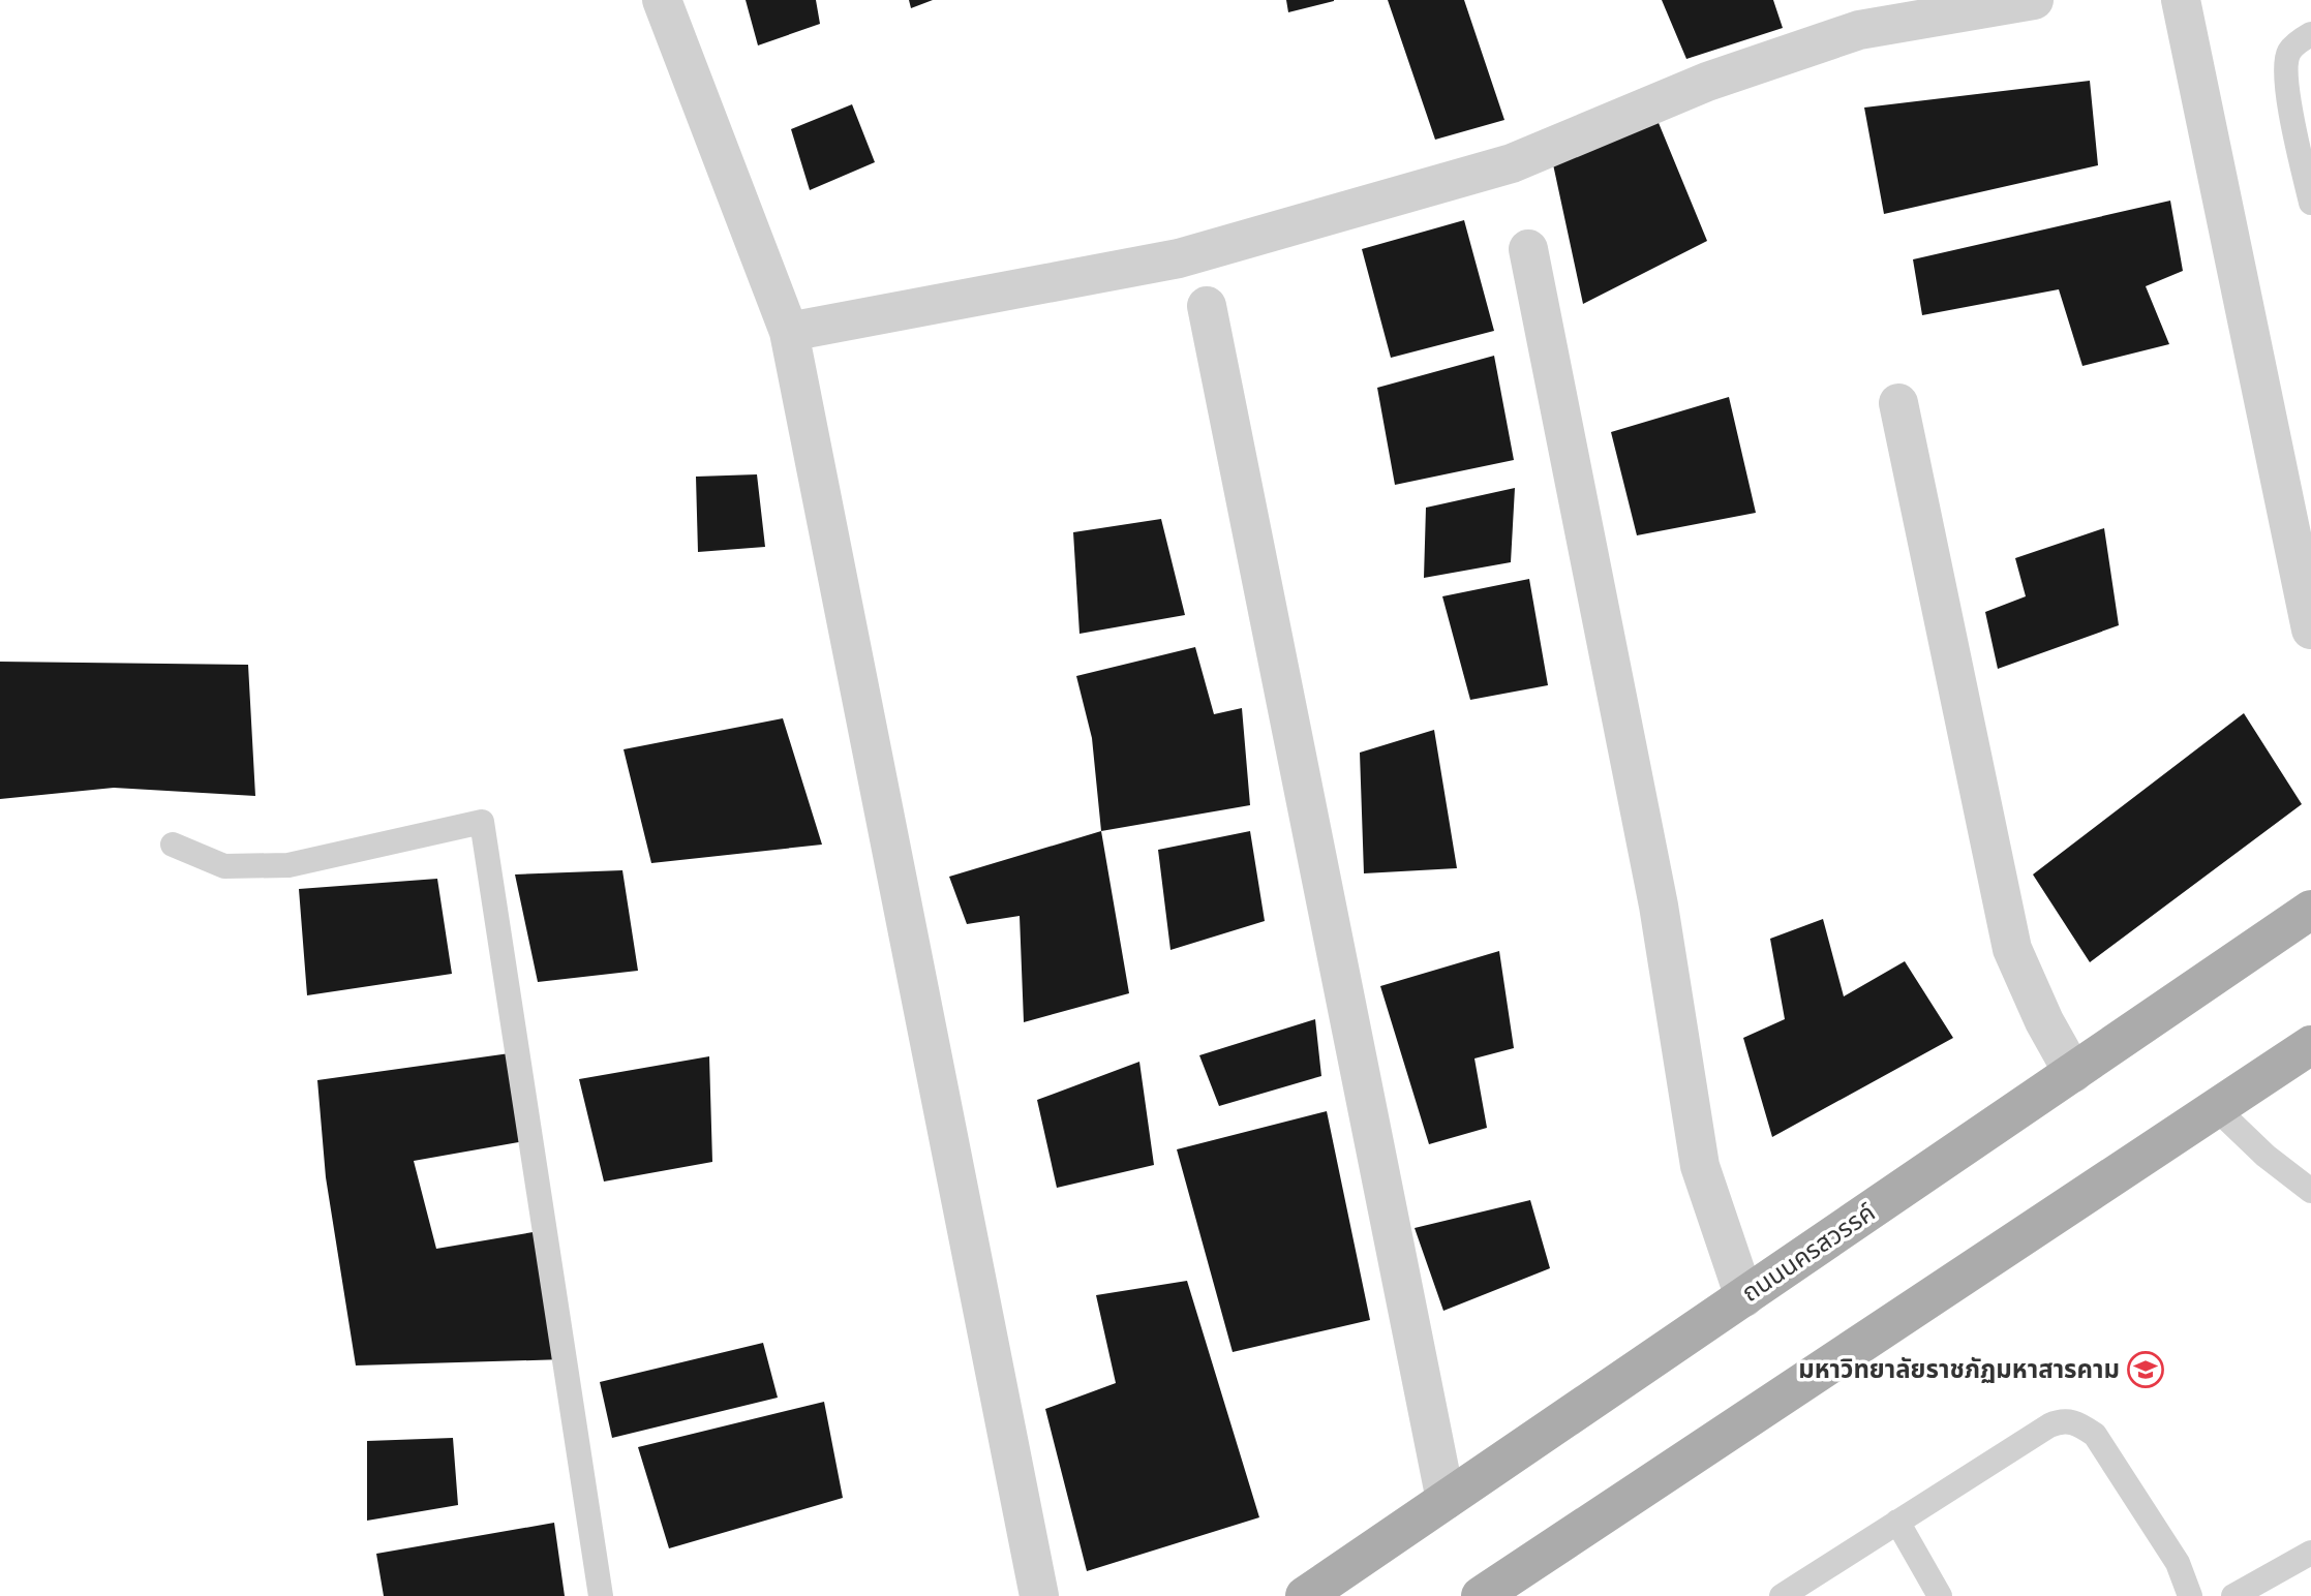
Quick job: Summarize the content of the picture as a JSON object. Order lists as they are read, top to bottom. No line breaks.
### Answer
{"streets":{"main road":["ถนนนครสวรรค์"]},"places":{"school or university":["มหาวิทยาลัยราชภัฏมหาสารคาม"]}}
